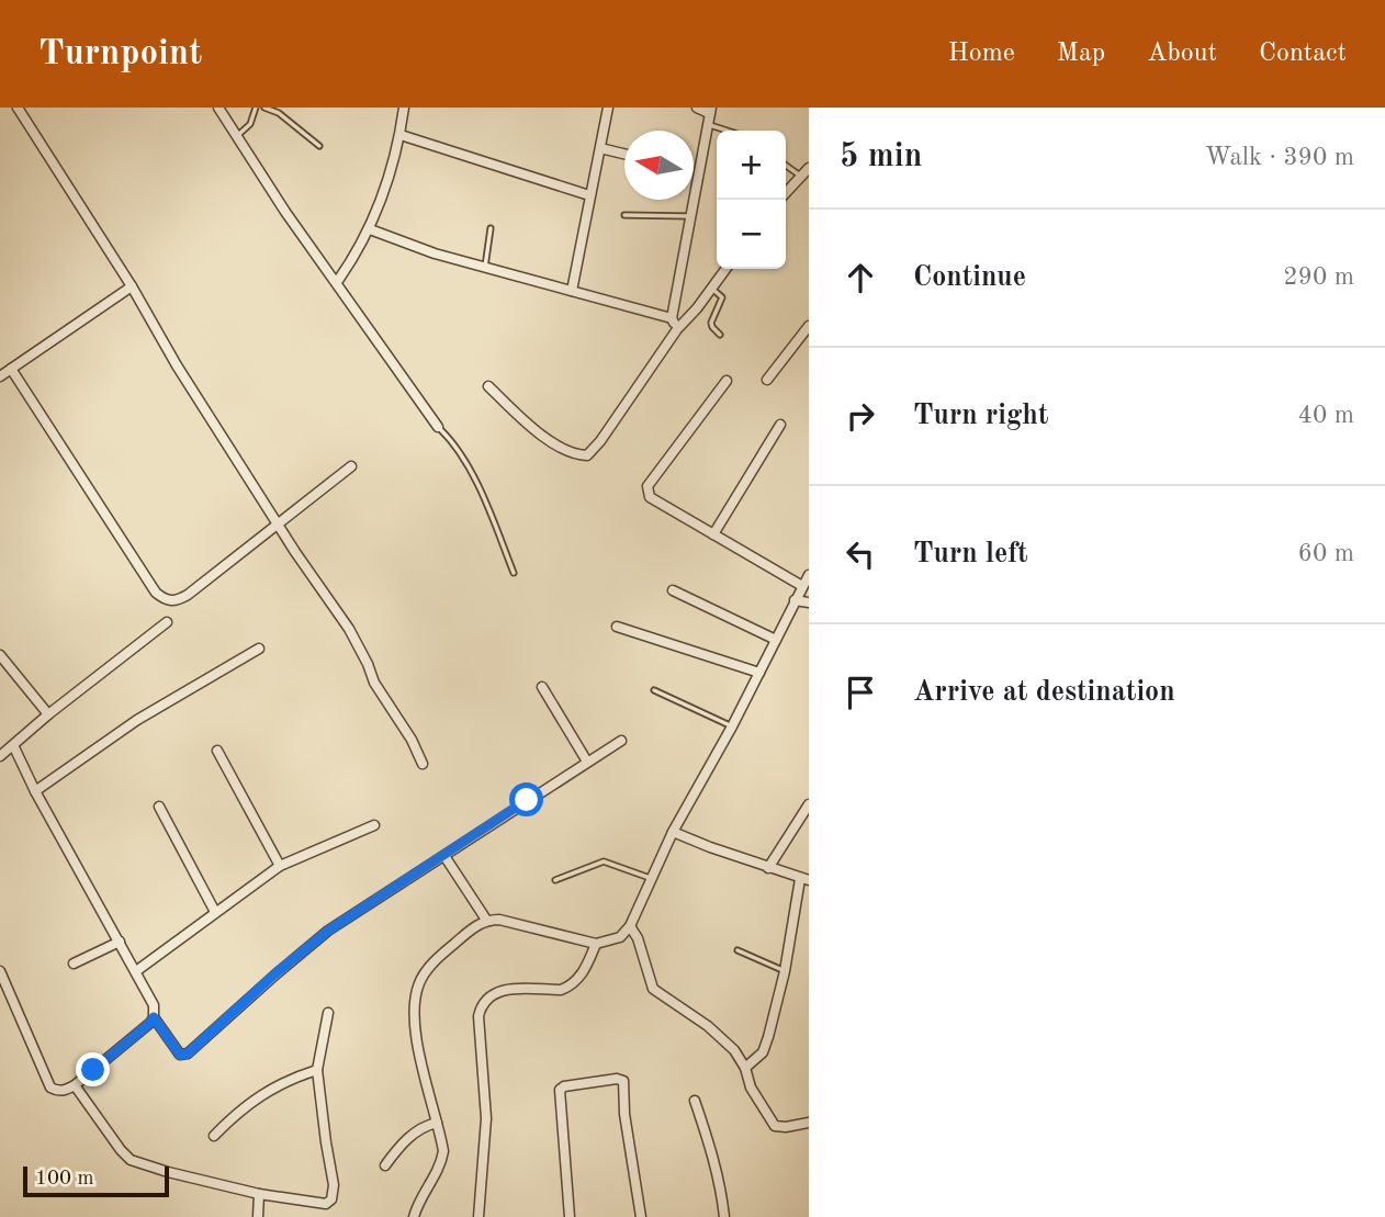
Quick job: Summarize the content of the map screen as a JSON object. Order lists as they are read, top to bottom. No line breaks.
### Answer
{"scale_bar":"100 m","north":"left","page":{"header":"Turnpoint","nav":["Home","Map","About","Contact"],"heading":["5 min","Walk · 390 m"],"map_buttons":["+","−"],"list":[["Continue","290 m"],["Turn right","40 m"],["Turn left","60 m"],"Arrive at destination"],"scale":"100 m"}}
